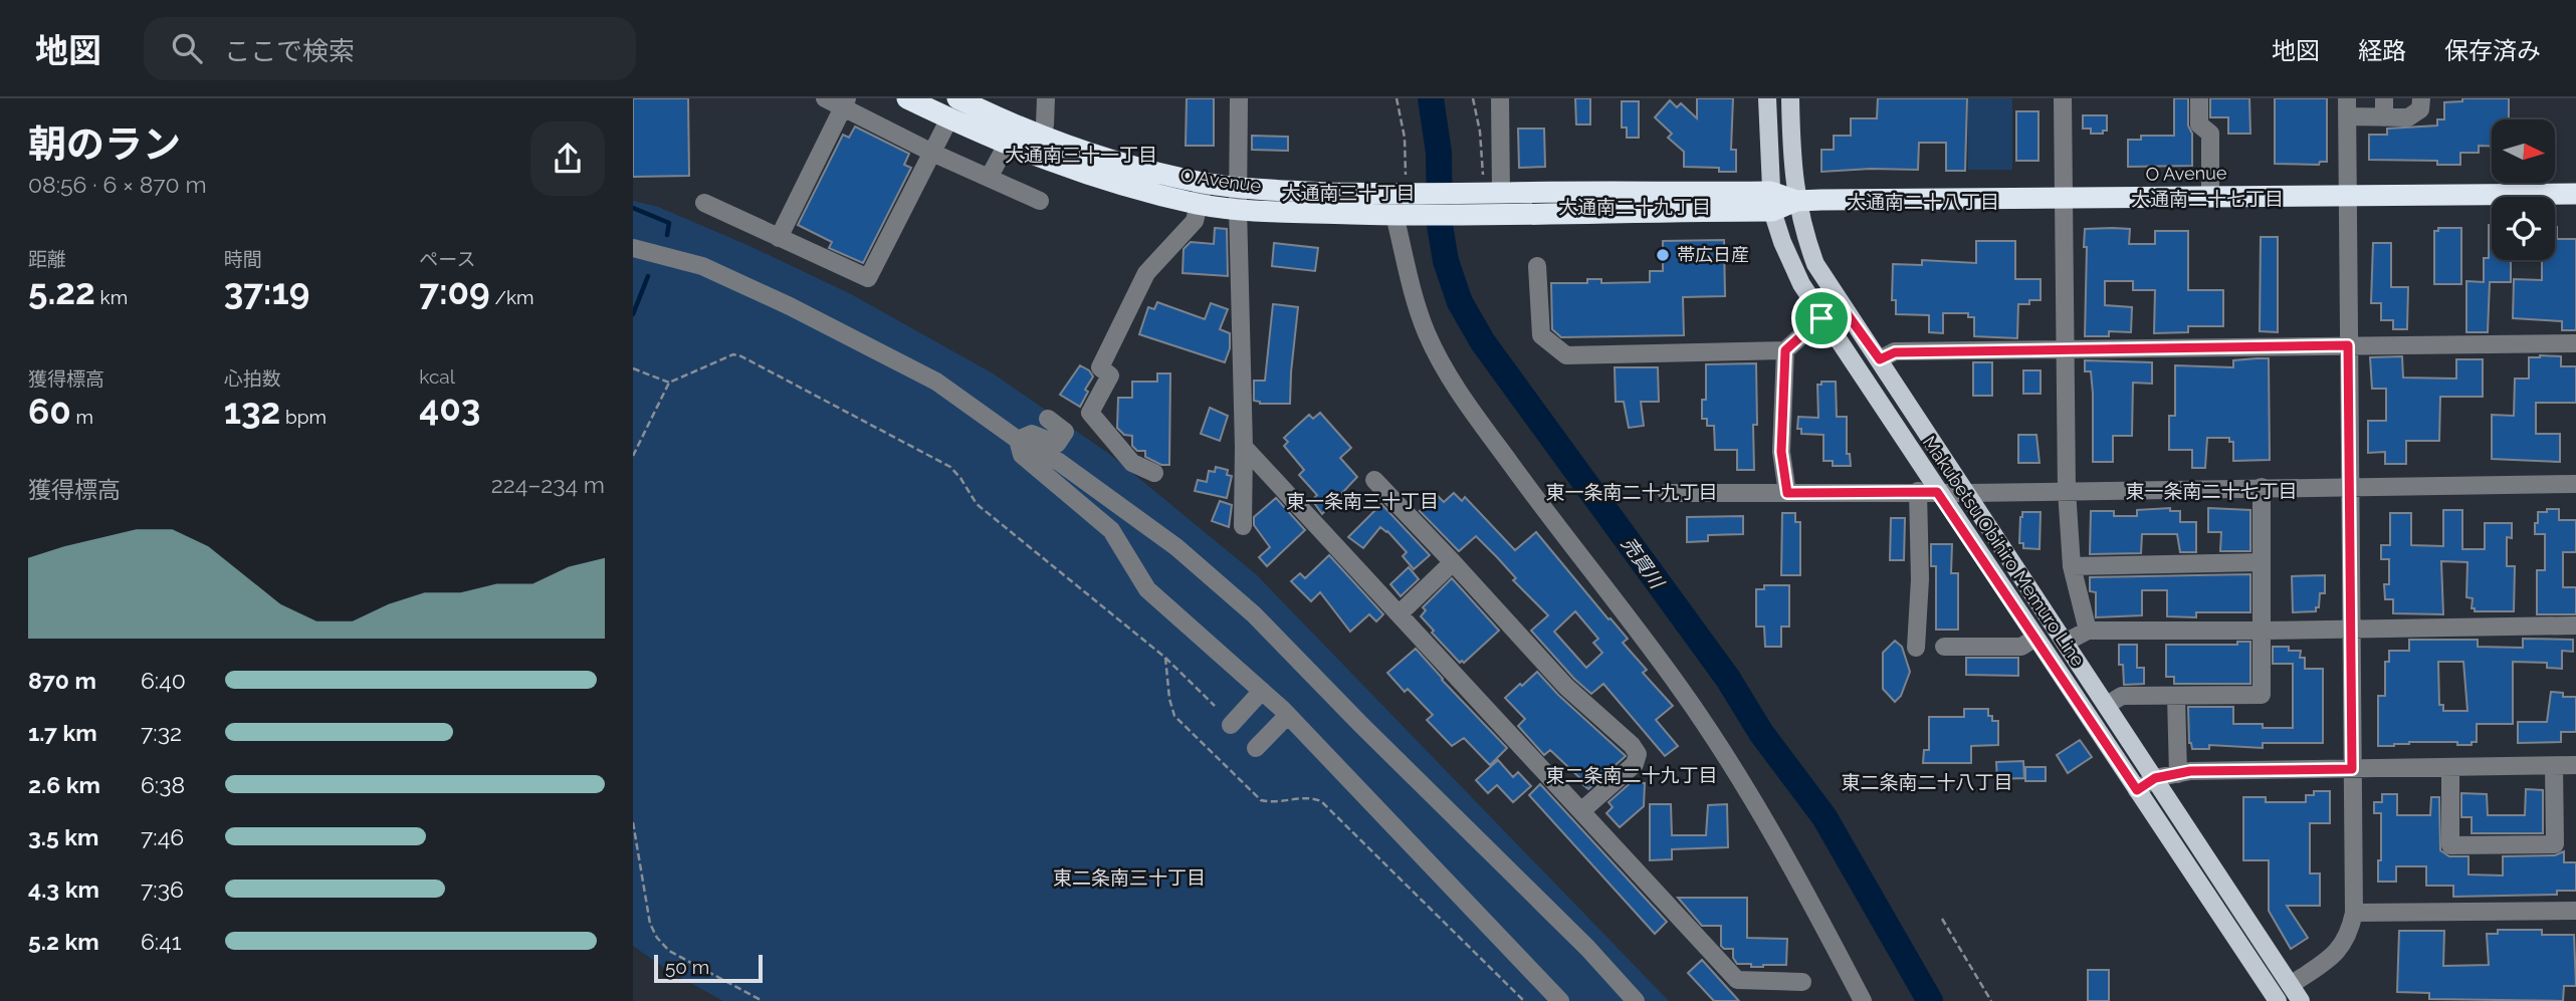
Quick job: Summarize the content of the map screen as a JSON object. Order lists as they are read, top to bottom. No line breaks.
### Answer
{"streets":{"highway":["O Avenue"],"main road":["Makubetsu Obihiro Memuro Line"]},"crossings":[["O Avenue","Makubetsu Obihiro Memuro Line"]],"districts":["大通南三十一丁目","大通南三十丁目","大通南二十七丁目","大通南二十八丁目","大通南二十九丁目","東一条南二十七丁目","東一条南二十九丁目","東一条南三十丁目","東二条南二十九丁目","東二条南二十八丁目","東二条南三十丁目"],"water":["売買川"],"places":["帯広日産"],"scale_bar":"50 m","north":"right","page":{"header":"地図","search":"ここで検索","nav":["地図","経路","保存済み"],"heading":["朝のラン","08:56 · 6 × 870 m"],"stats":[["距離","5.22 km"],["時間","37:19"],["ペース","7:09 /km"],["獲得標高","60 m"],["心拍数","132 bpm"],["kcal","403"]],"chart":["獲得標高","224–234 m"],"list":[{"name":"870 m","note":"6:40"},{"name":"1.7 km","note":"7:32"},{"name":"2.6 km","note":"6:38"},{"name":"3.5 km","note":"7:46"},{"name":"4.3 km","note":"7:36"},{"name":"5.2 km","note":"6:41"}],"scale":"50 m"}}
